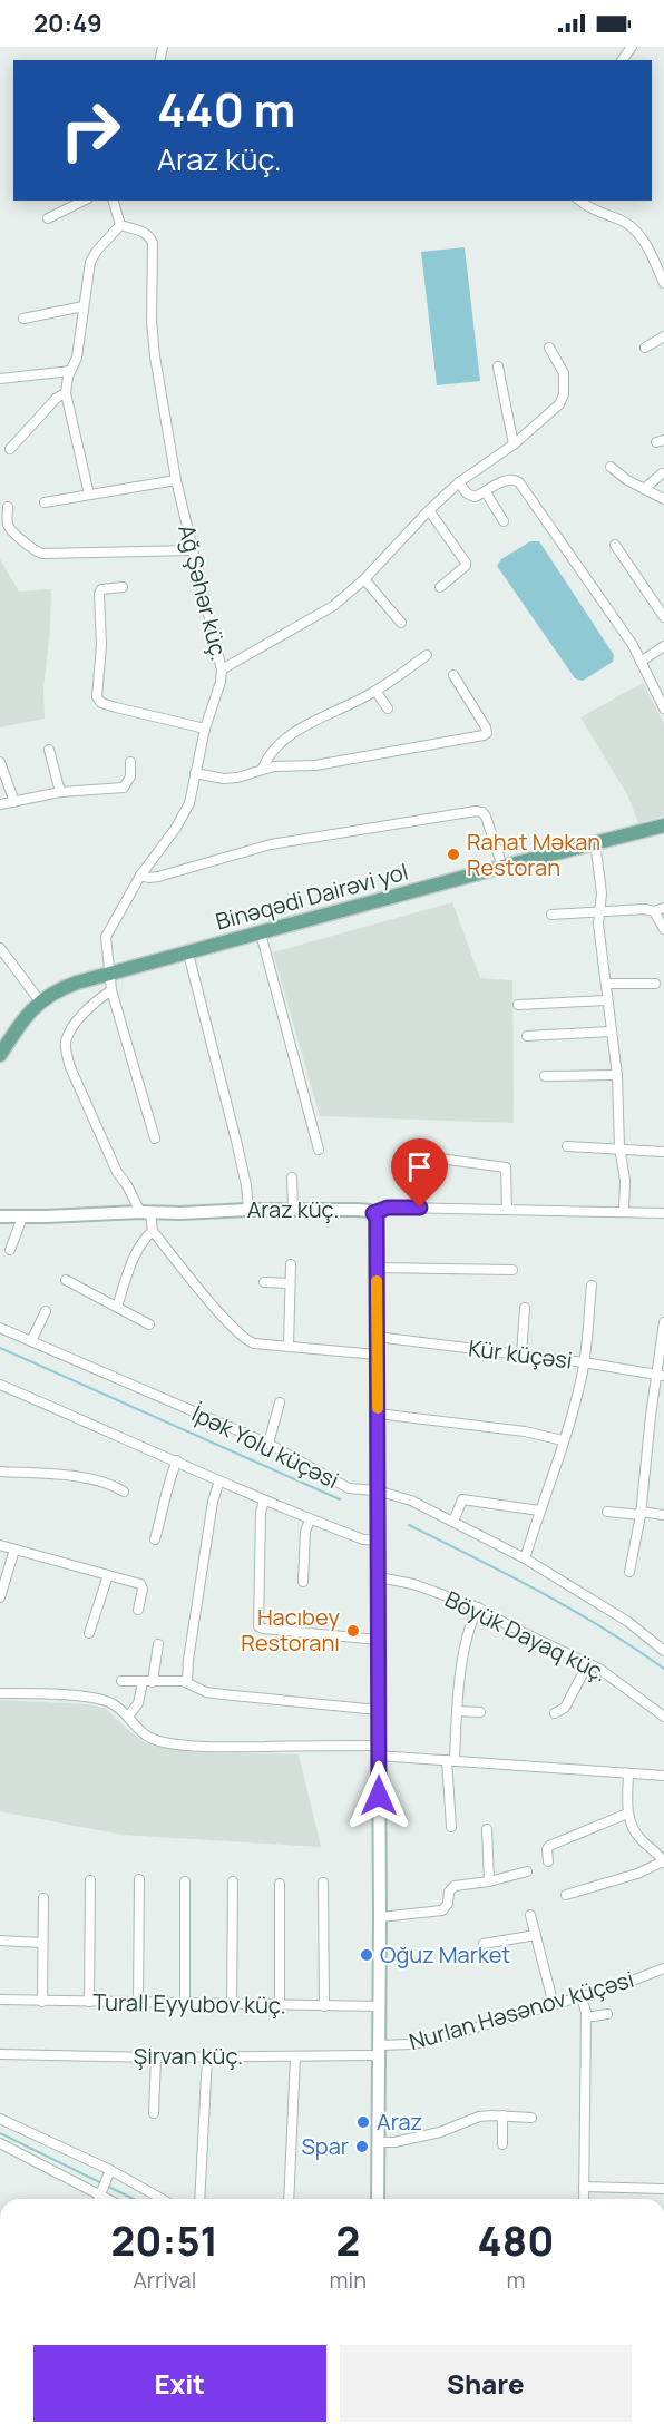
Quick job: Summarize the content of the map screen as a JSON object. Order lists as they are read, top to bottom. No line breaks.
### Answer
{"streets":{"main road":["Binəqədi Dairəvi yol"],"street":["Ağ Şəhər küç.","Araz küç.","Kür küçəsi","İpək Yolu küçəsi","Böyük Dayaq küç.","Turall Eyyubov küç.","Nurlan Həsənov küçəsi","Şirvan küç."]},"crossings":[["Ağ Şəhər küç.","Binəqədi Dairəvi yol"],["Nurlan Həsənov küçəsi","Şirvan küç."]],"places":["Rahat Məkan Restoran","Hacıbey Restoranı","Oğuz Market","Araz","Spar"],"page":{"status":"20:49","turn":["440 m","Araz küç."],"eta":["20:51","Arrival","2","min","480","m"],"buttons":["Exit","Share"]}}
